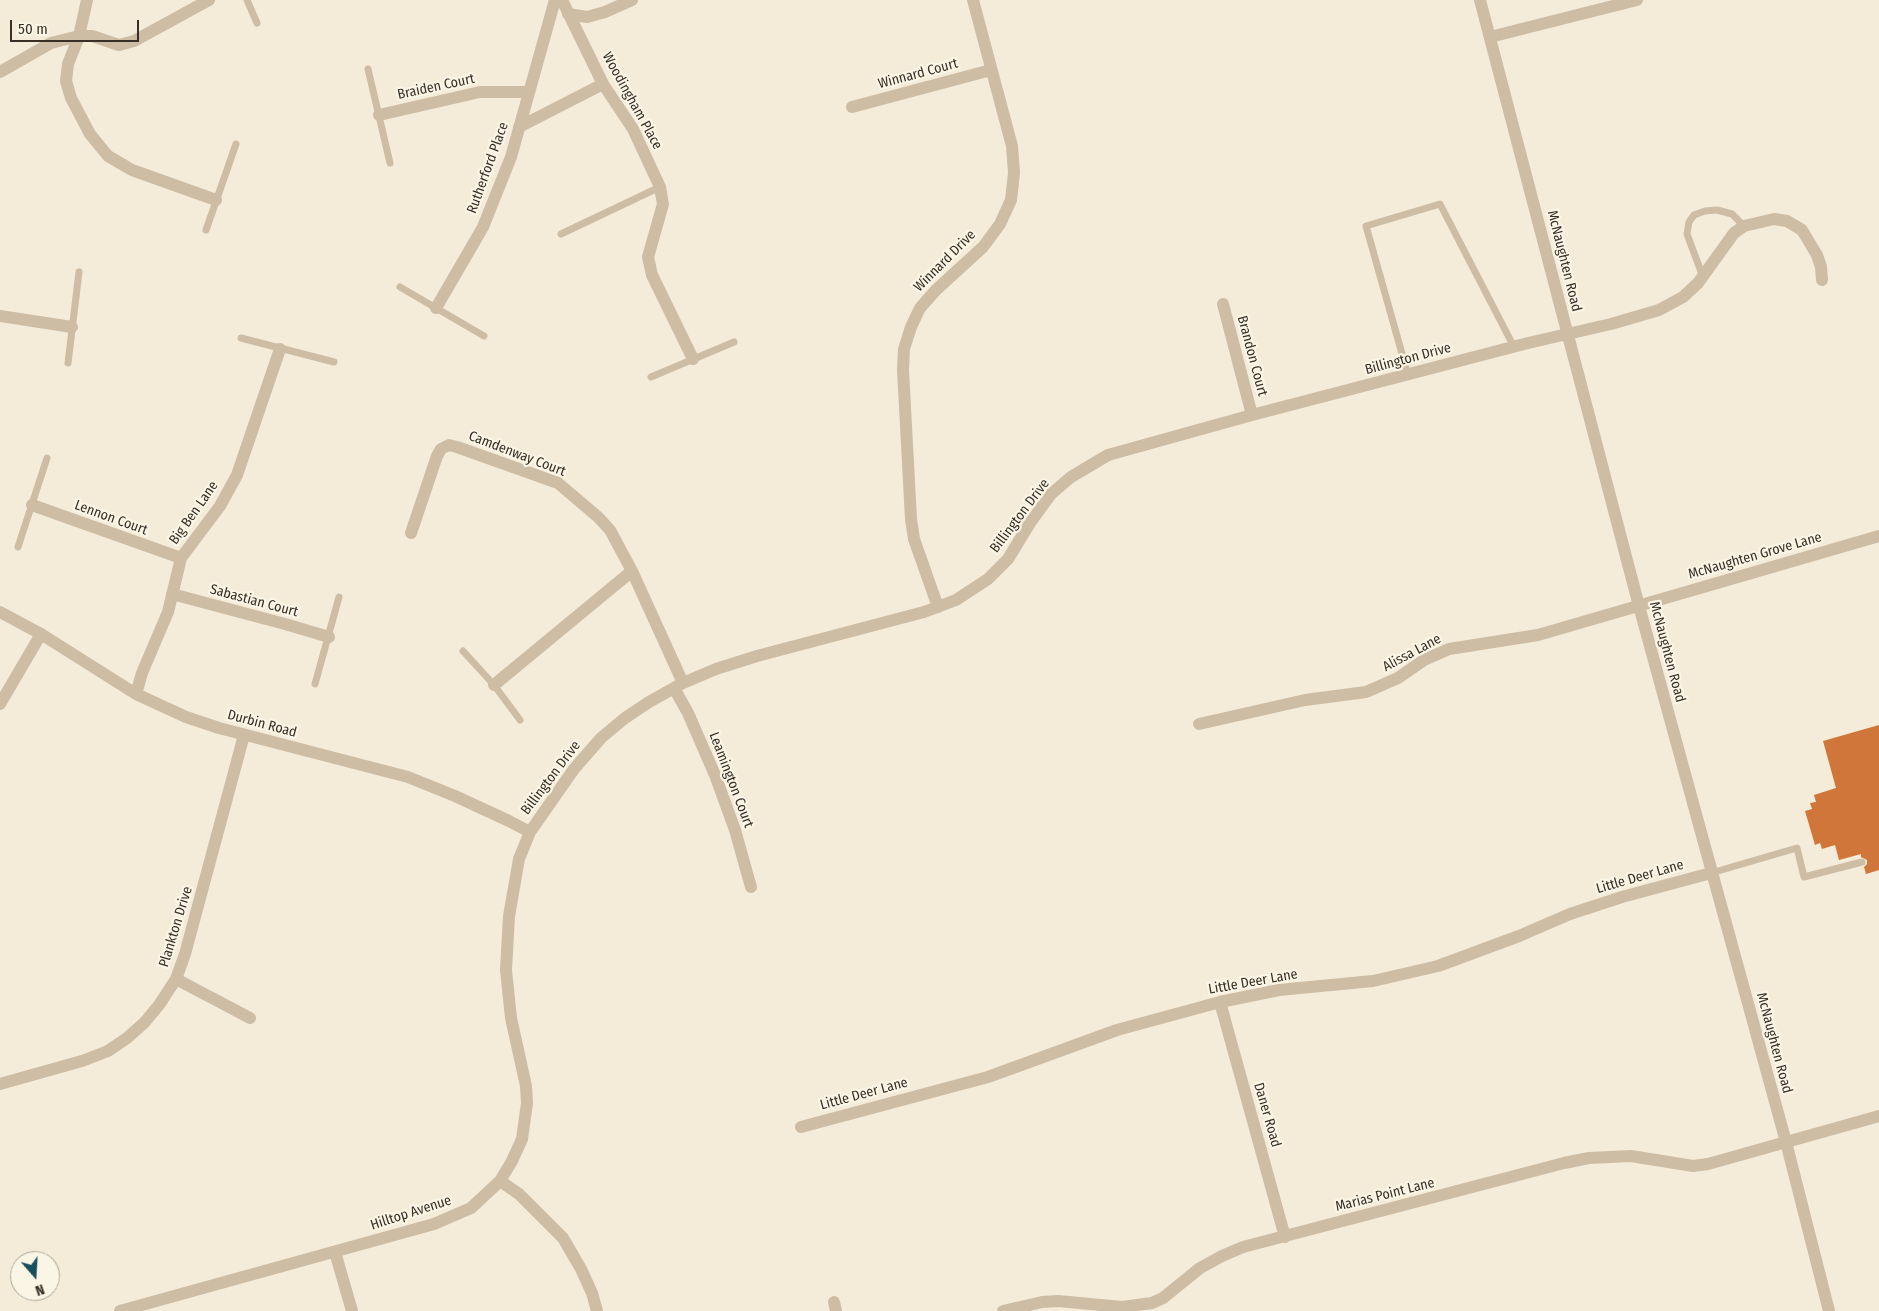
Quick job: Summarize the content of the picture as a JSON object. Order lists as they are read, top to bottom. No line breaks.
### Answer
{"streets":{"street":["Winnard Court","Braiden Court","Woodingham Place","Rutherford Place","Winnard Drive","McNaughten Road","Brandon Court","Billington Drive","Camdenway Court","Big Ben Lane","Lennon Court","McNaughten Grove Lane","Sabastian Court","Alissa Lane","Durbin Road","Leamington Court","Little Deer Lane","Plankton Drive","Daner Road","Marias Point Lane","Hilltop Avenue"]},"crossings":[["Winnard Court","Winnard Drive"],["Braiden Court","Rutherford Place"],["Winnard Drive","Billington Drive"],["McNaughten Road","Billington Drive"],["McNaughten Road","McNaughten Grove Lane"],["McNaughten Road","Alissa Lane"],["McNaughten Road","Little Deer Lane"],["McNaughten Road","Marias Point Lane"],["Brandon Court","Billington Drive"],["Billington Drive","Camdenway Court"],["Billington Drive","Durbin Road"],["Billington Drive","Leamington Court"],["Billington Drive","Hilltop Avenue"],["Camdenway Court","Leamington Court"],["Big Ben Lane","Lennon Court"],["Big Ben Lane","Sabastian Court"],["Big Ben Lane","Durbin Road"],["McNaughten Grove Lane","Alissa Lane"],["Durbin Road","Plankton Drive"],["Durbin Road","Hilltop Avenue"],["Little Deer Lane","Daner Road"],["Daner Road","Marias Point Lane"]],"scale_bar":"50 m","north":"bottom"}
